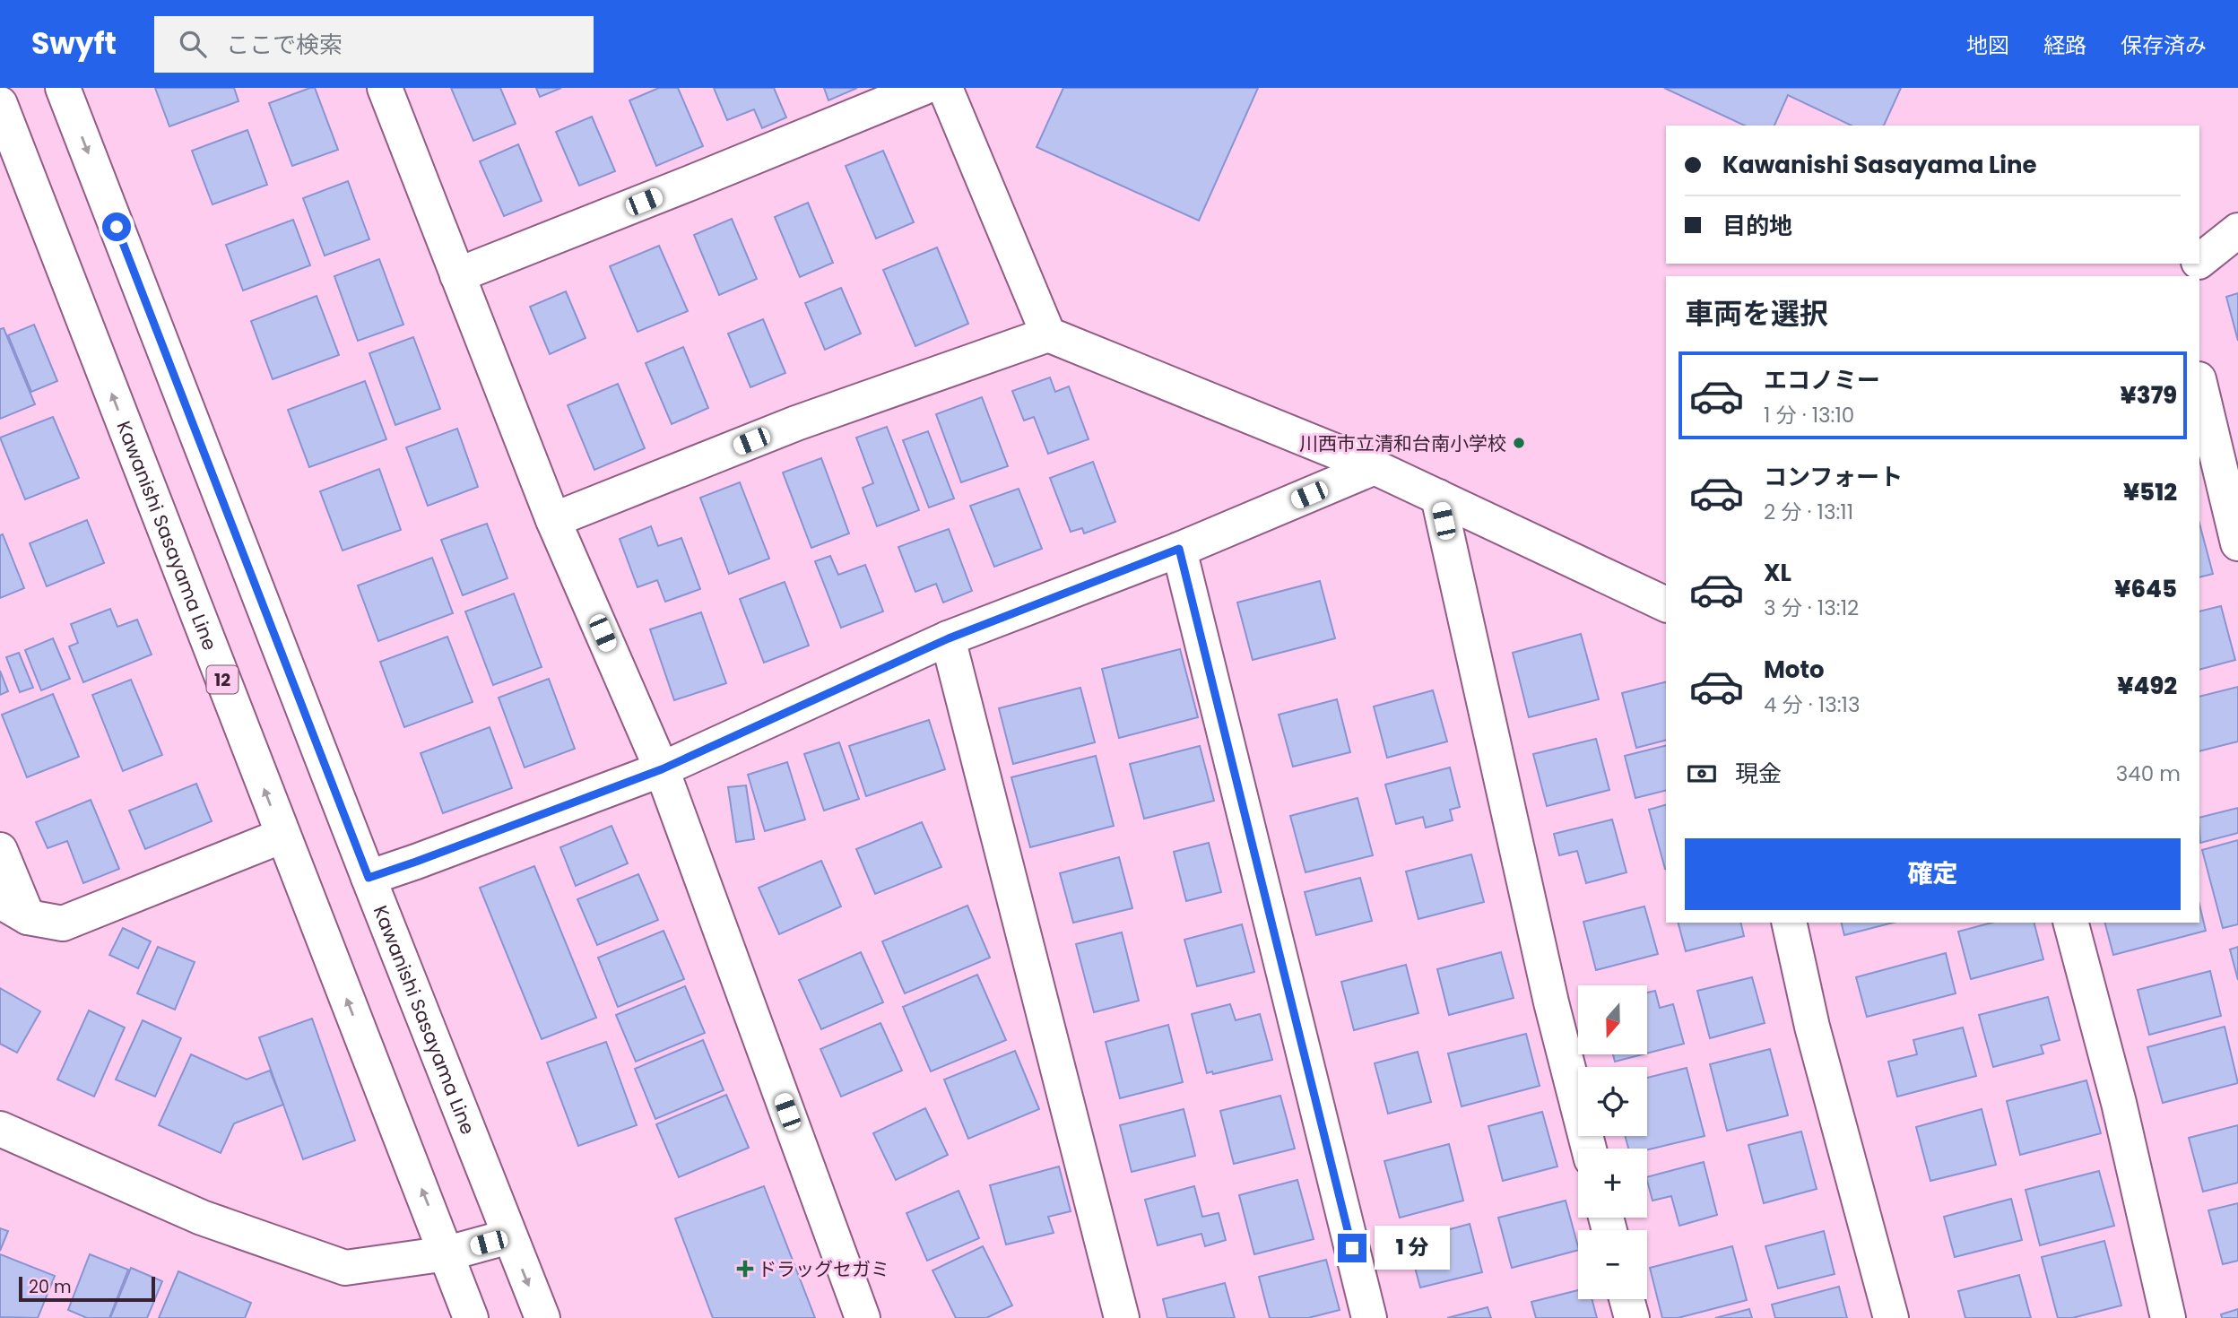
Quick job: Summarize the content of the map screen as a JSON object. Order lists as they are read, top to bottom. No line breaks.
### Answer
{"streets":{"street":["Kawanishi Sasayama Line","12"]},"places":{"other":["川西市立清和台南小学校"],"health":["ドラッグセガミ"]},"scale_bar":"20 m","north":"bottom","page":{"header":"Swyft","search":"ここで検索","nav":["地図","経路","保存済み"],"banner":["Kawanishi Sasayama Line","目的地"],"heading":"車両を選択","list":[{"name":"エコノミー","note":"1 分 · 13:10","value":"¥379"},{"name":"コンフォート","note":"2 分 · 13:11","value":"¥512"},{"name":"XL","note":"3 分 · 13:12","value":"¥645"},{"name":"Moto","note":"4 分 · 13:13","value":"¥492"}],"pay":["現金","340 m"],"buttons":"確定","map_buttons":["+","−"],"bubble":"1 分","scale":"20 m"}}
